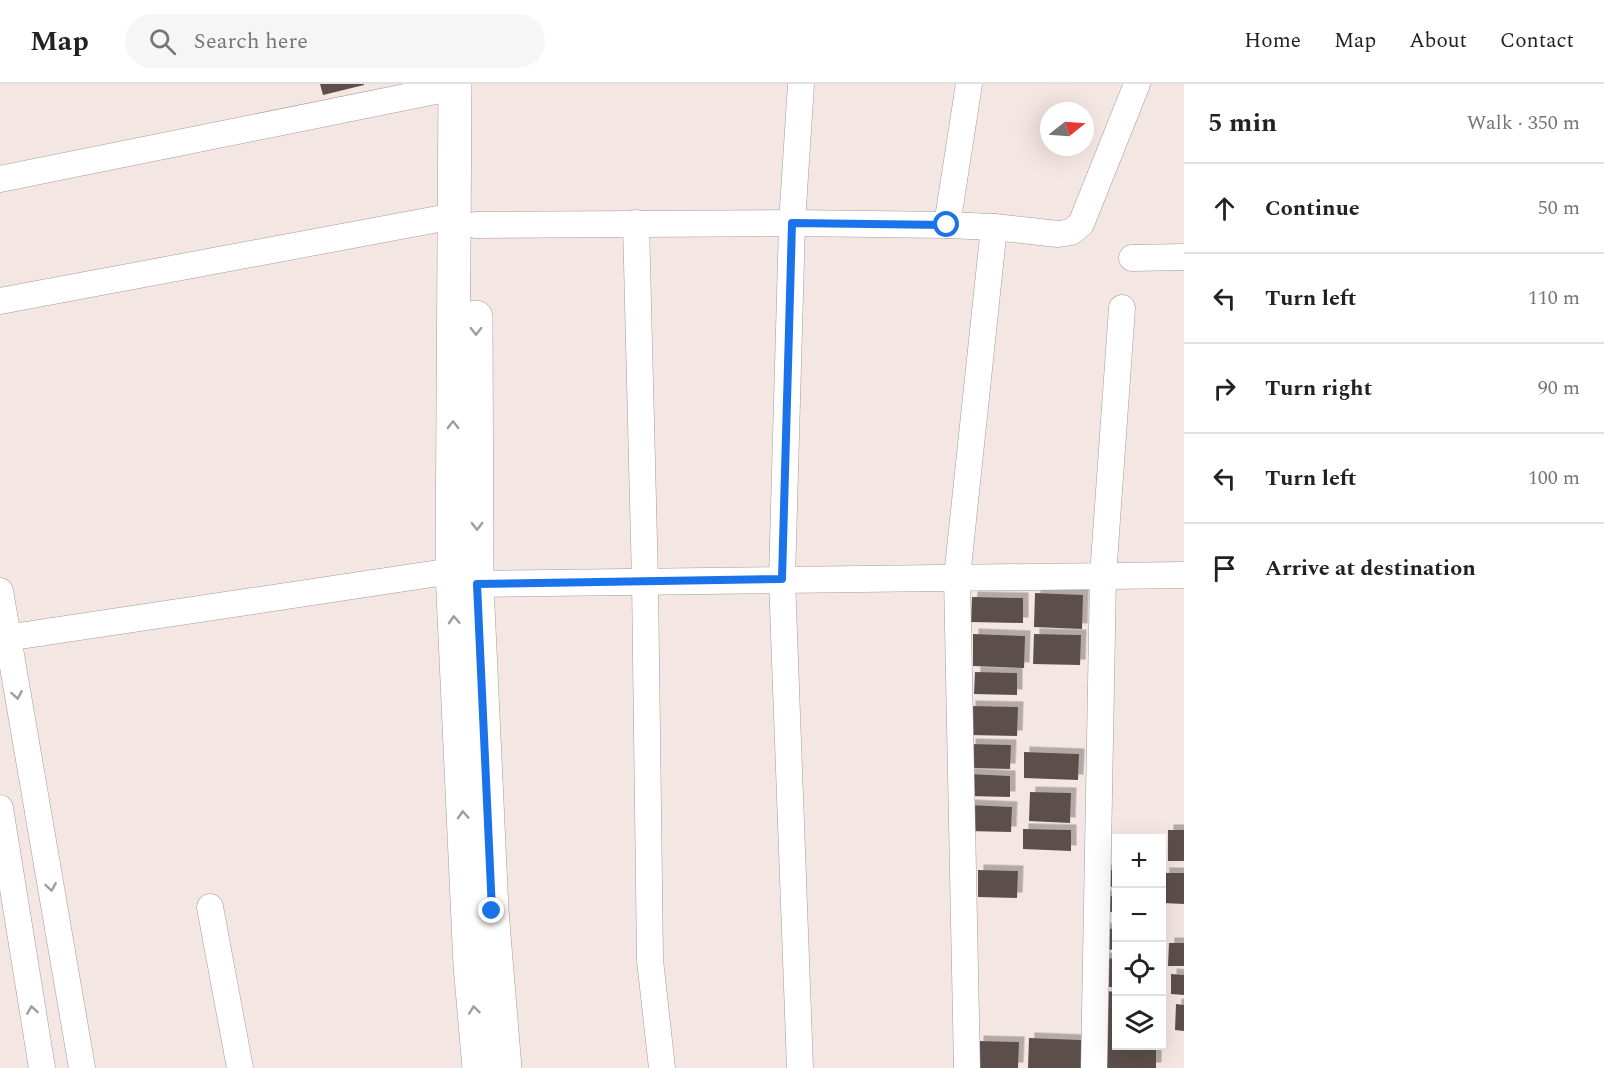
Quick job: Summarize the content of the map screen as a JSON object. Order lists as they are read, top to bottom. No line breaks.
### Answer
{"north":"right","page":{"header":"Map","search":"Search here","nav":["Home","Map","About","Contact"],"heading":["5 min","Walk · 350 m"],"list":[["Continue","50 m"],["Turn left","110 m"],["Turn right","90 m"],["Turn left","100 m"],"Arrive at destination"],"map_buttons":["+","−"]}}
